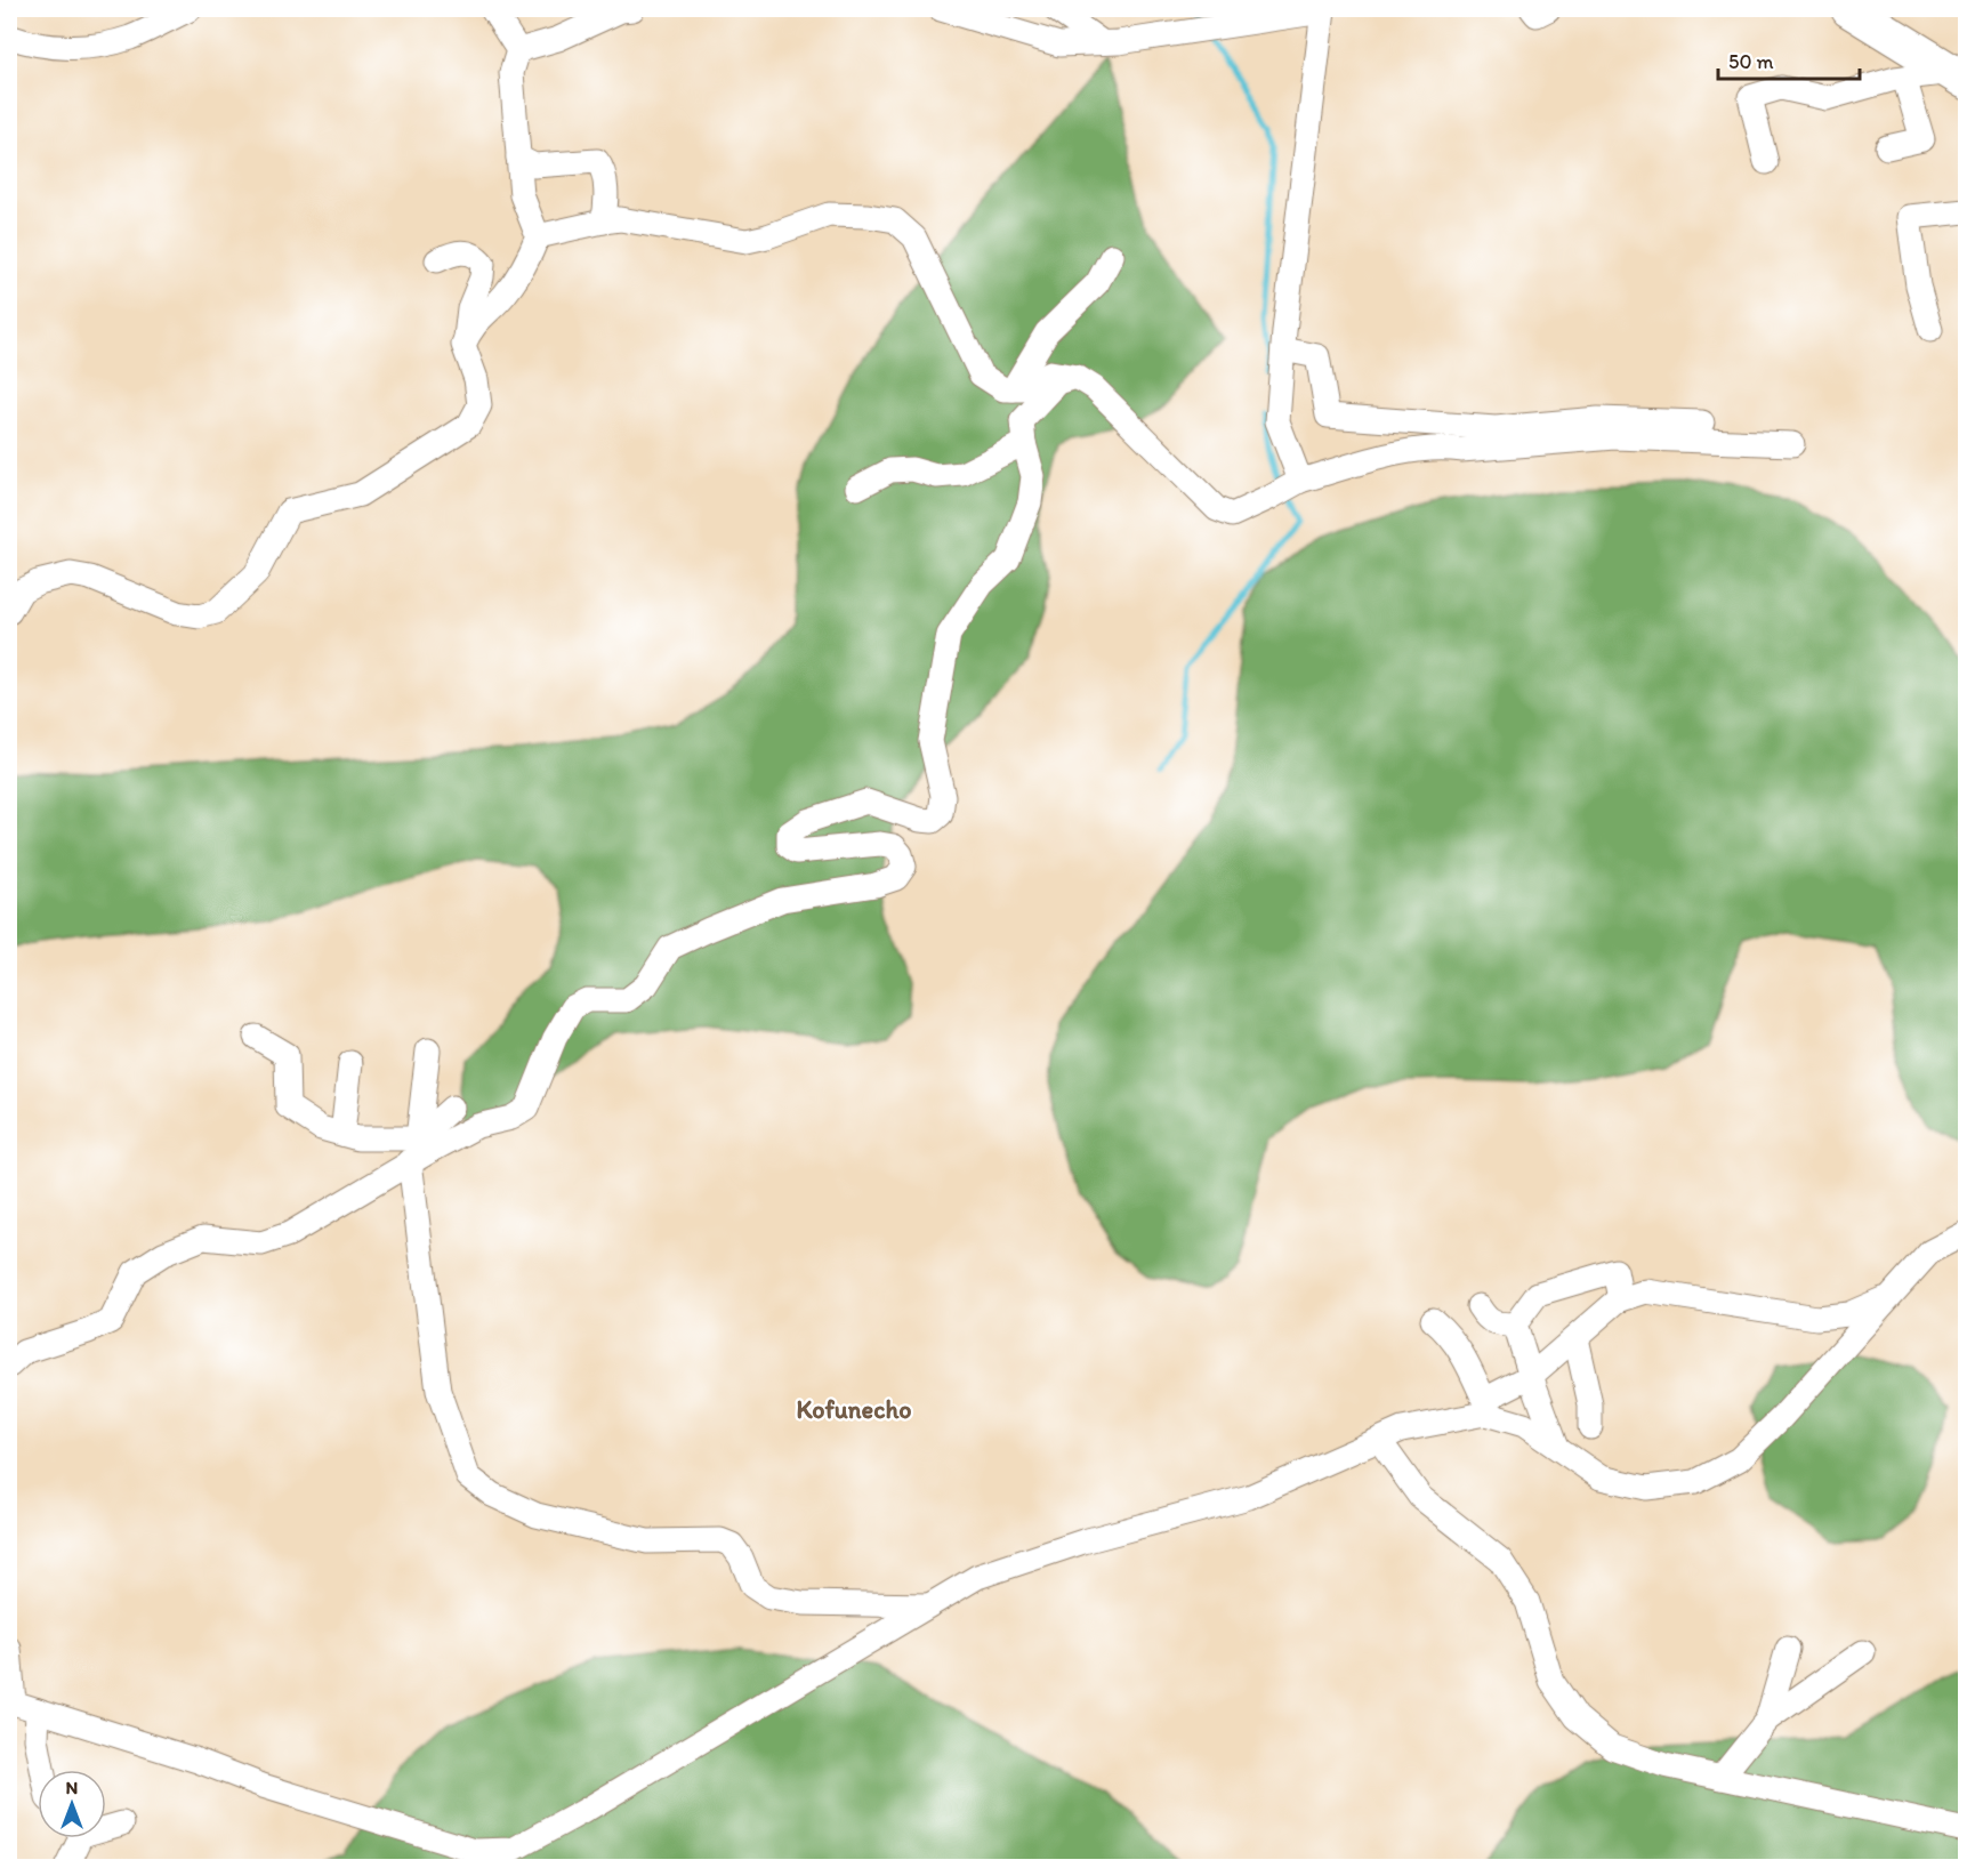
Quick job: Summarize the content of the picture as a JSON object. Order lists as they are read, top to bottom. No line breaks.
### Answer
{"districts":["Kofunecho"],"scale_bar":"50 m","north":"top"}
